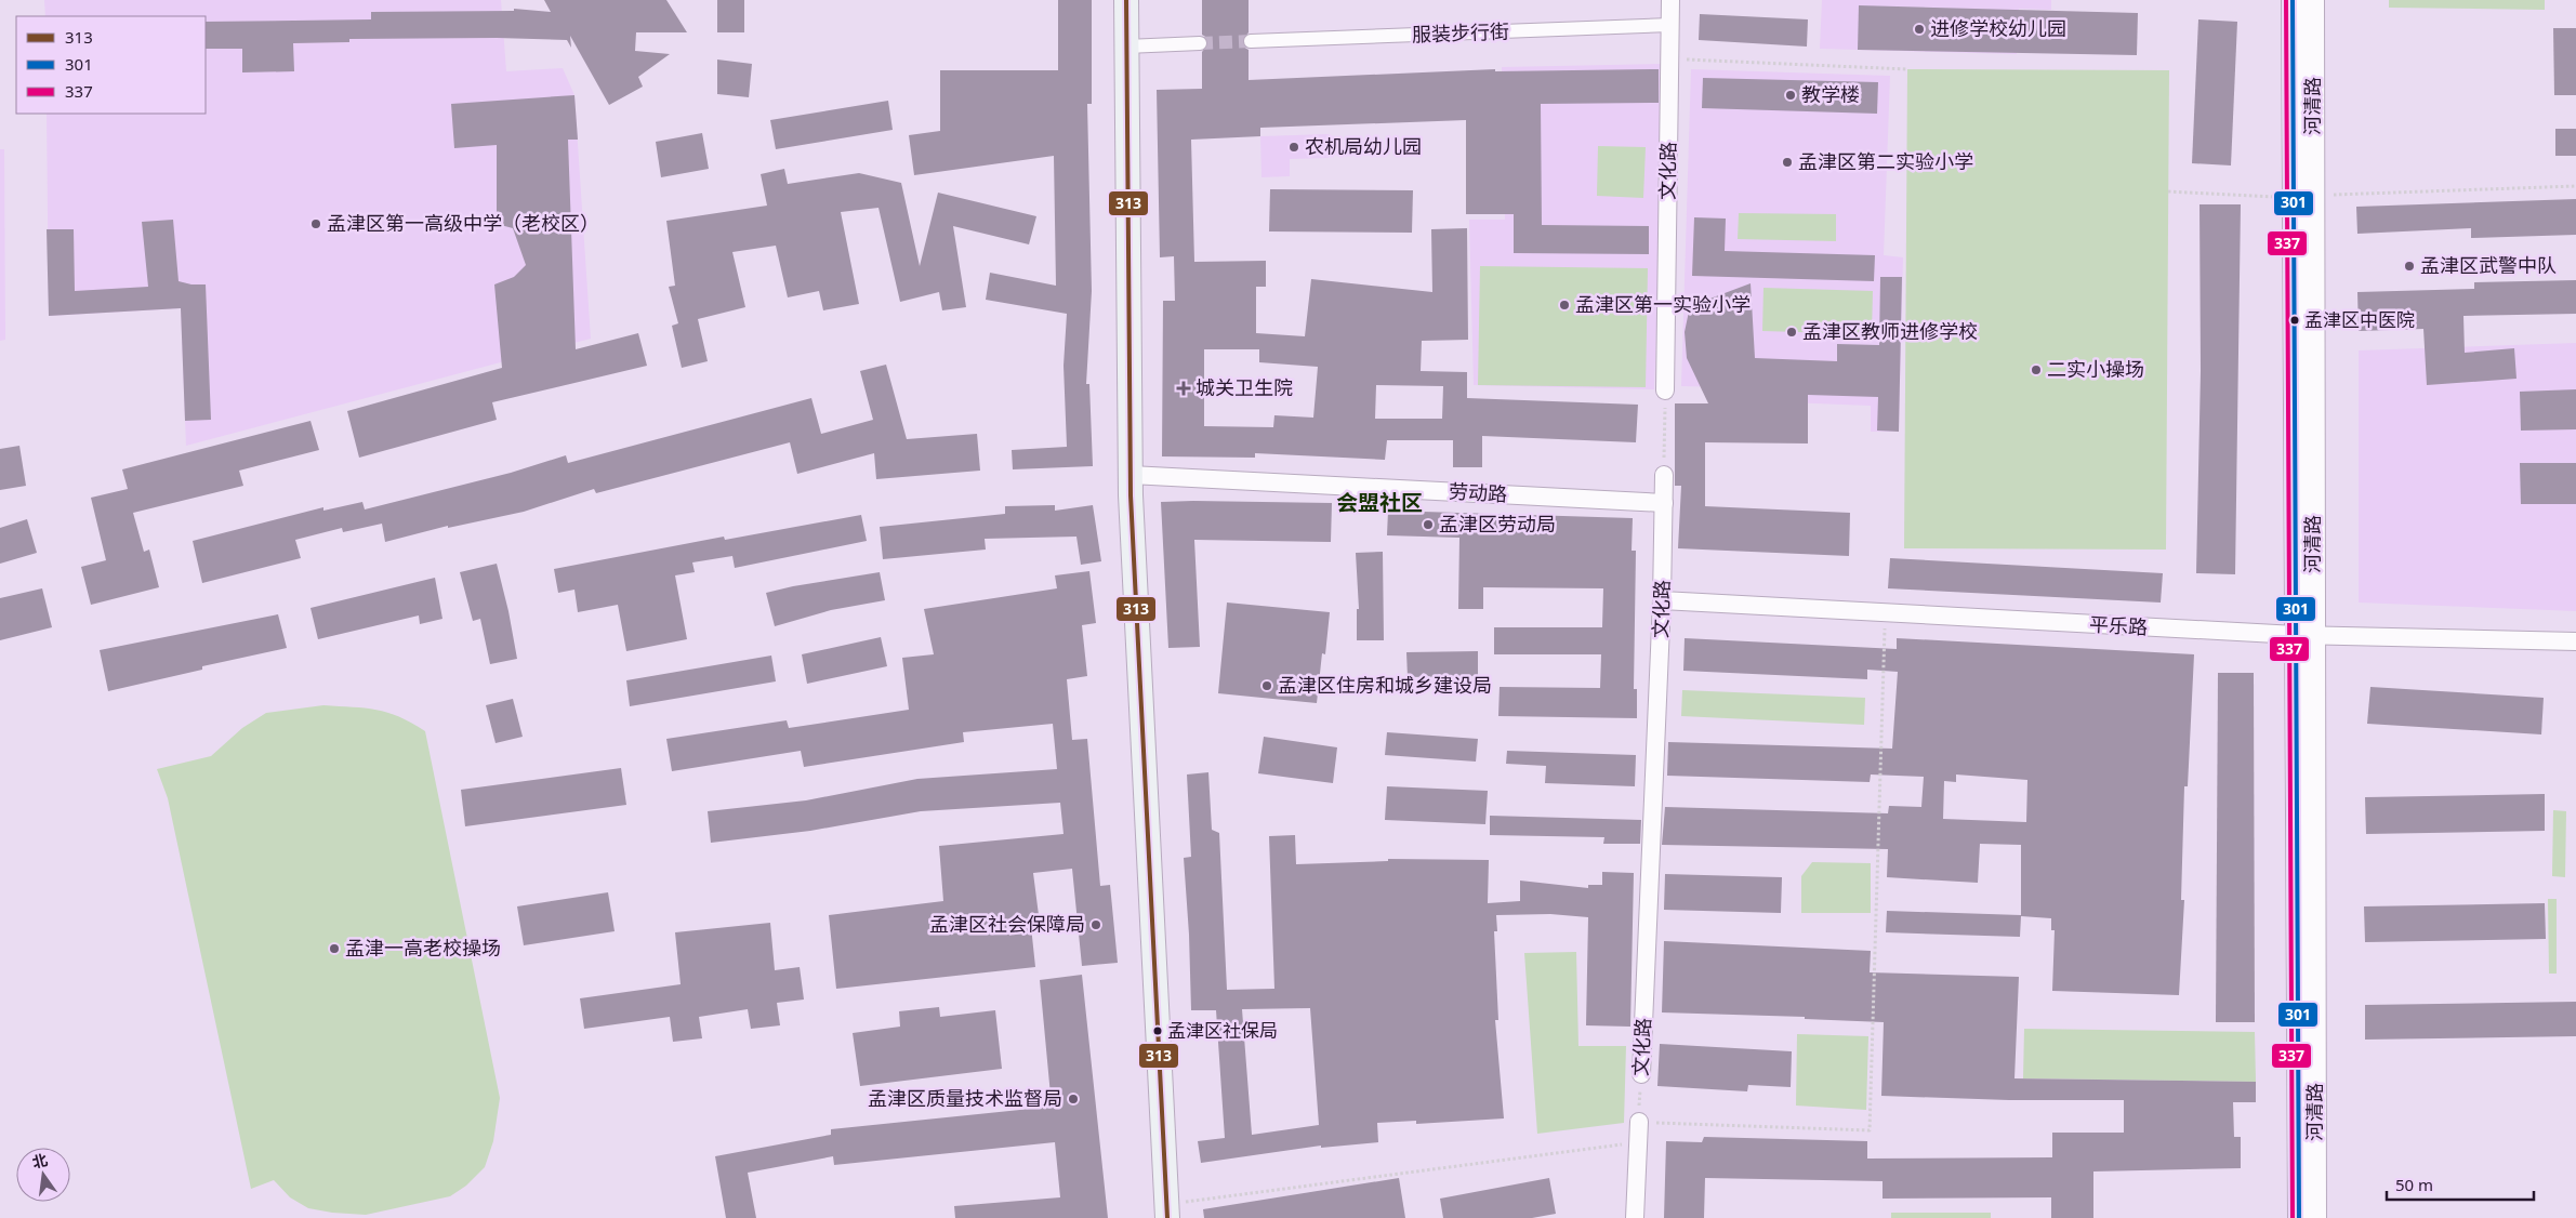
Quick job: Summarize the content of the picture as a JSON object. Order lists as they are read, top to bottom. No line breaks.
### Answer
{"streets":{"street":["服装步行街","河清路","文化路","劳动路","平乐路"]},"crossings":[["服装步行街","文化路"],["河清路","平乐路"],["文化路","劳动路"],["文化路","平乐路"]],"districts":["会盟社区"],"places":{"other":["进修学校幼儿园","教学楼","农机局幼儿园","孟津区第二实验小学","孟津区第一高级中学（老校区）","孟津区武警中队","孟津区第一实验小学","孟津区中医院","孟津区教师进修学校","二实小操场","孟津区劳动局","孟津区住房和城乡建设局","孟津区社会保障局","孟津一高老校操场","孟津区社保局","孟津区质量技术监督局"],"health":["城关卫生院"]},"lines":["transit line 313","transit line 301","transit line 337"],"legend":["313","301","337"],"scale_bar":"50 m","north":"top"}
